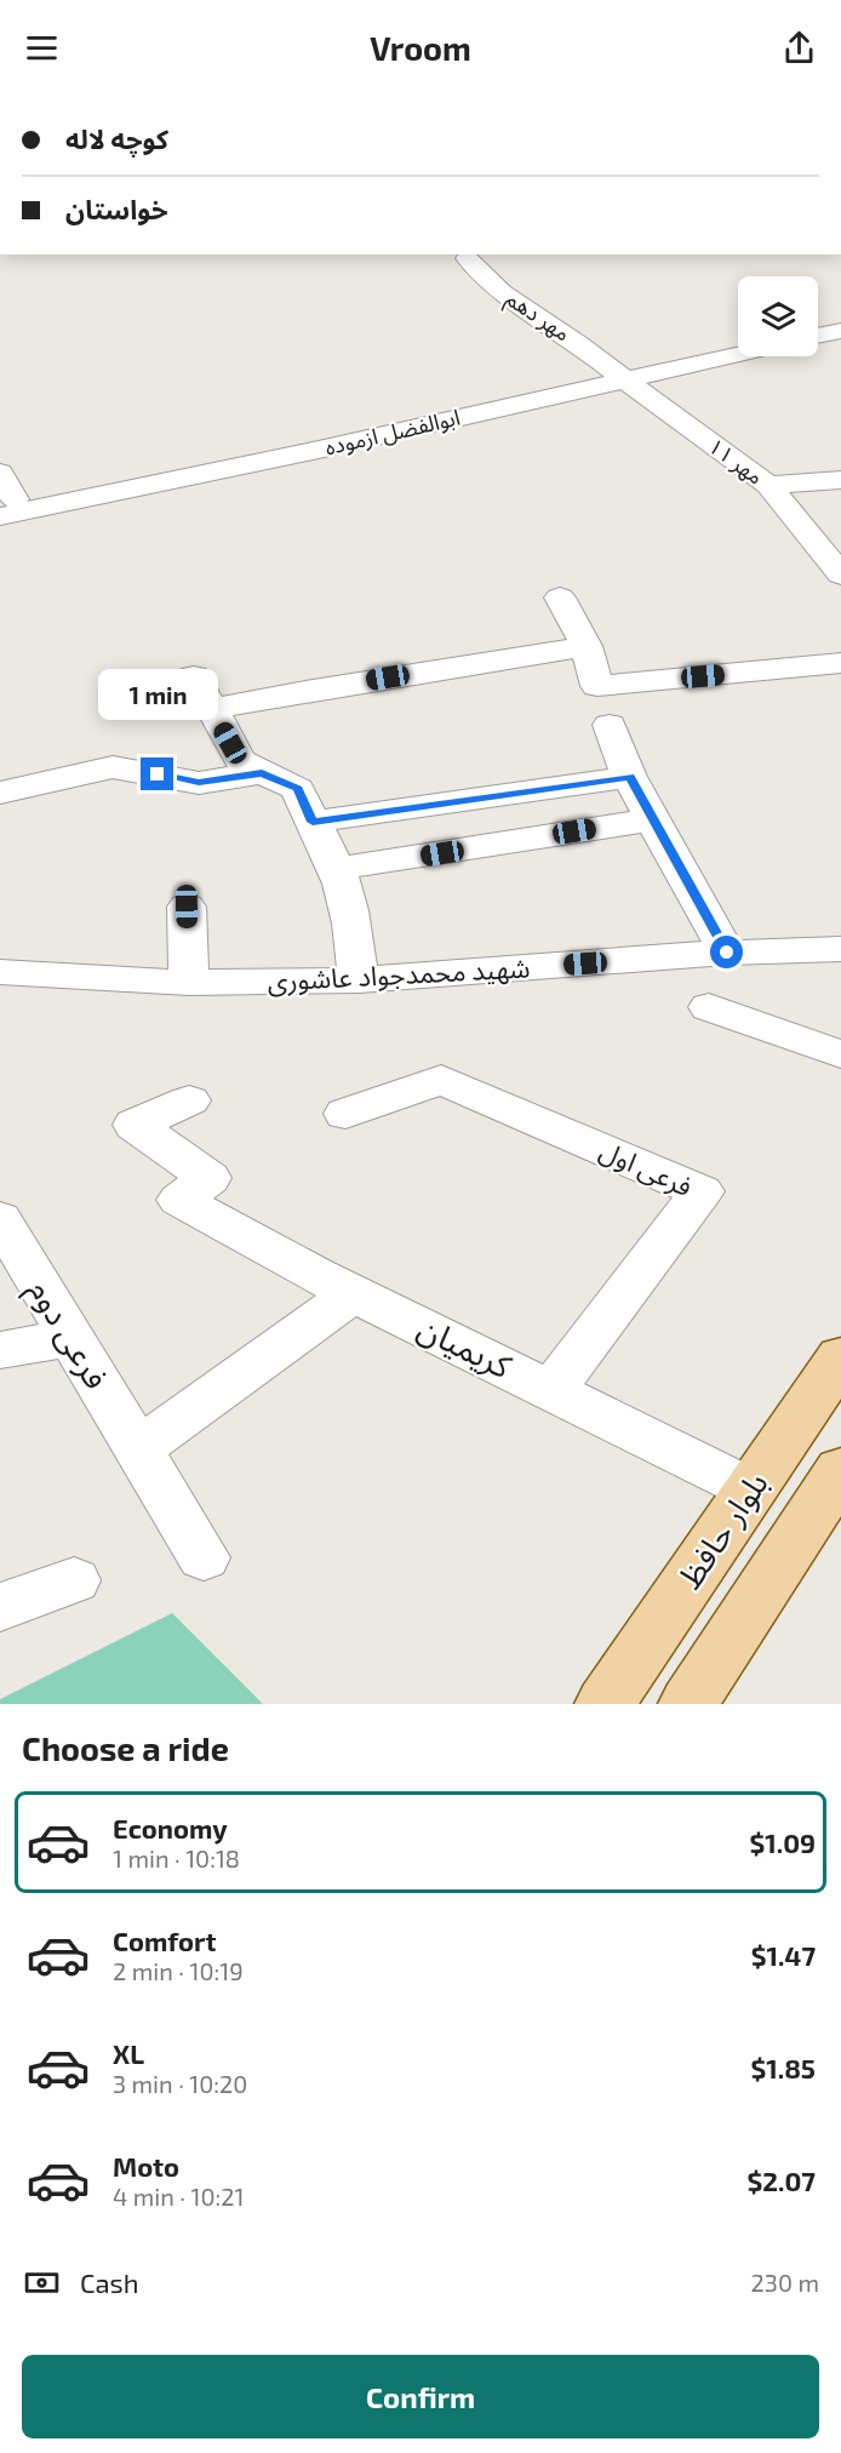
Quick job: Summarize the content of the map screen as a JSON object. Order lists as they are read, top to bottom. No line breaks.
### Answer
{"streets":{"main road":["بلوار حافظ"],"street":["مهر دهم","ابوالفضل ازموده","مهر ۱۱","شهید محمدجواد عاشوری","فرعی اول","فرعی دوم","کریمیان"]},"crossings":[["مهر دهم","ابوالفضل ازموده"],["مهر دهم","مهر ۱۱"],["ابوالفضل ازموده","مهر ۱۱"],["فرعی اول","کریمیان"],["کریمیان","بلوار حافظ"]],"page":{"header":"Vroom","banner":["کوچه لاله","خواستان"],"bubble":"1 min","heading":"Choose a ride","list":[{"name":"Economy","note":"1 min · 10:18","value":"$1.09"},{"name":"Comfort","note":"2 min · 10:19","value":"$1.47"},{"name":"XL","note":"3 min · 10:20","value":"$1.85"},{"name":"Moto","note":"4 min · 10:21","value":"$2.07"}],"pay":["Cash","230 m"],"buttons":"Confirm"}}
